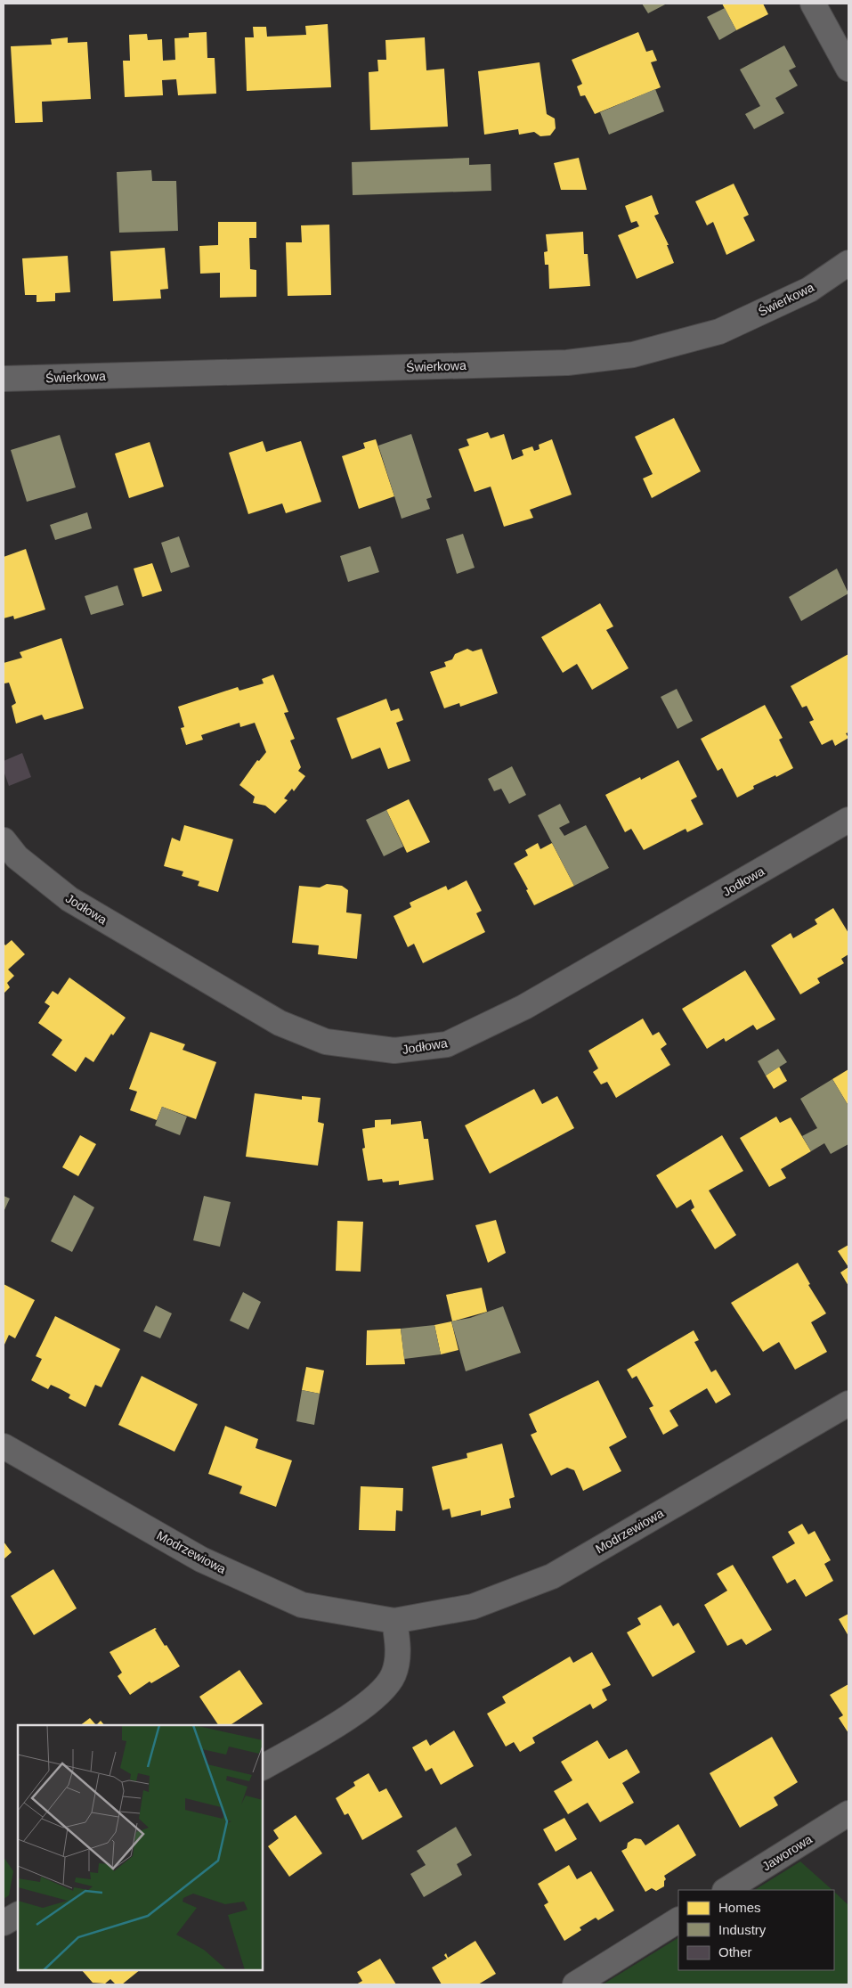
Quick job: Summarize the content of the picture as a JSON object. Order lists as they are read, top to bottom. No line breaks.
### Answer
{"streets":{"street":["Świerkowa","Jodłowa","Modrzewiowa","Jaworowa"]},"legend":["Homes","Industry","Other"]}
